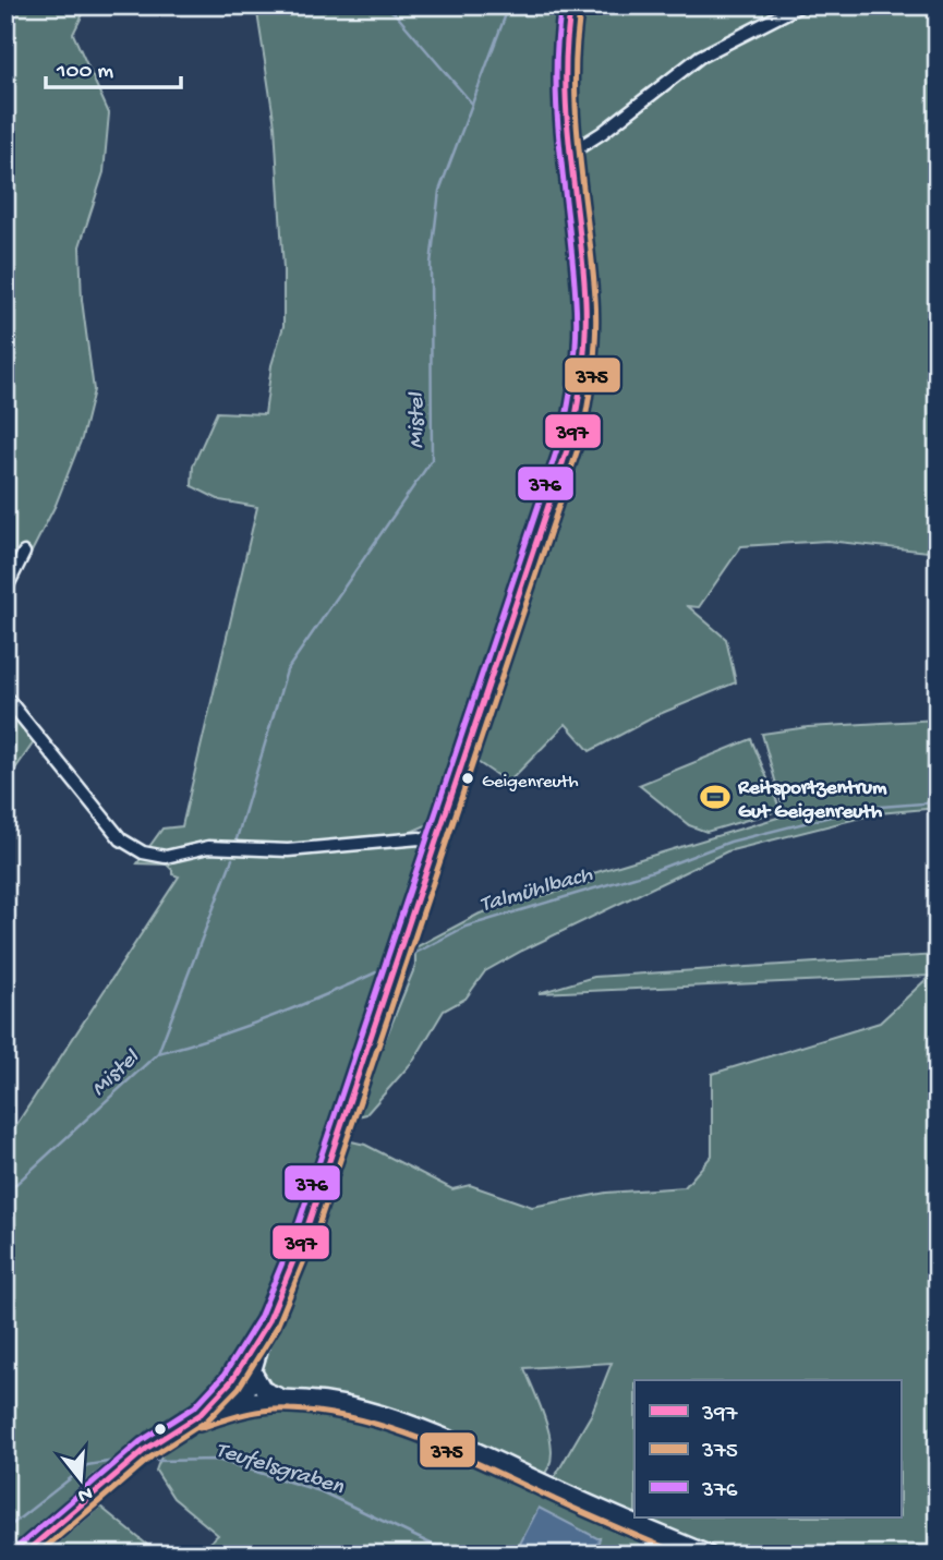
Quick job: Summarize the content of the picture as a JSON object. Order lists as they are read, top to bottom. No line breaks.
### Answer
{"water":["Mistel","Talmühlbach","Teufelsgraben"],"places":{"other":["Geigenreuth"],"sports":["Reitsportzentrum Gut Geigenreuth"]},"lines":["transit line 397","transit line 376","transit line 375"],"legend":["397","375","376"],"scale_bar":"100 m","north":"bottom"}
